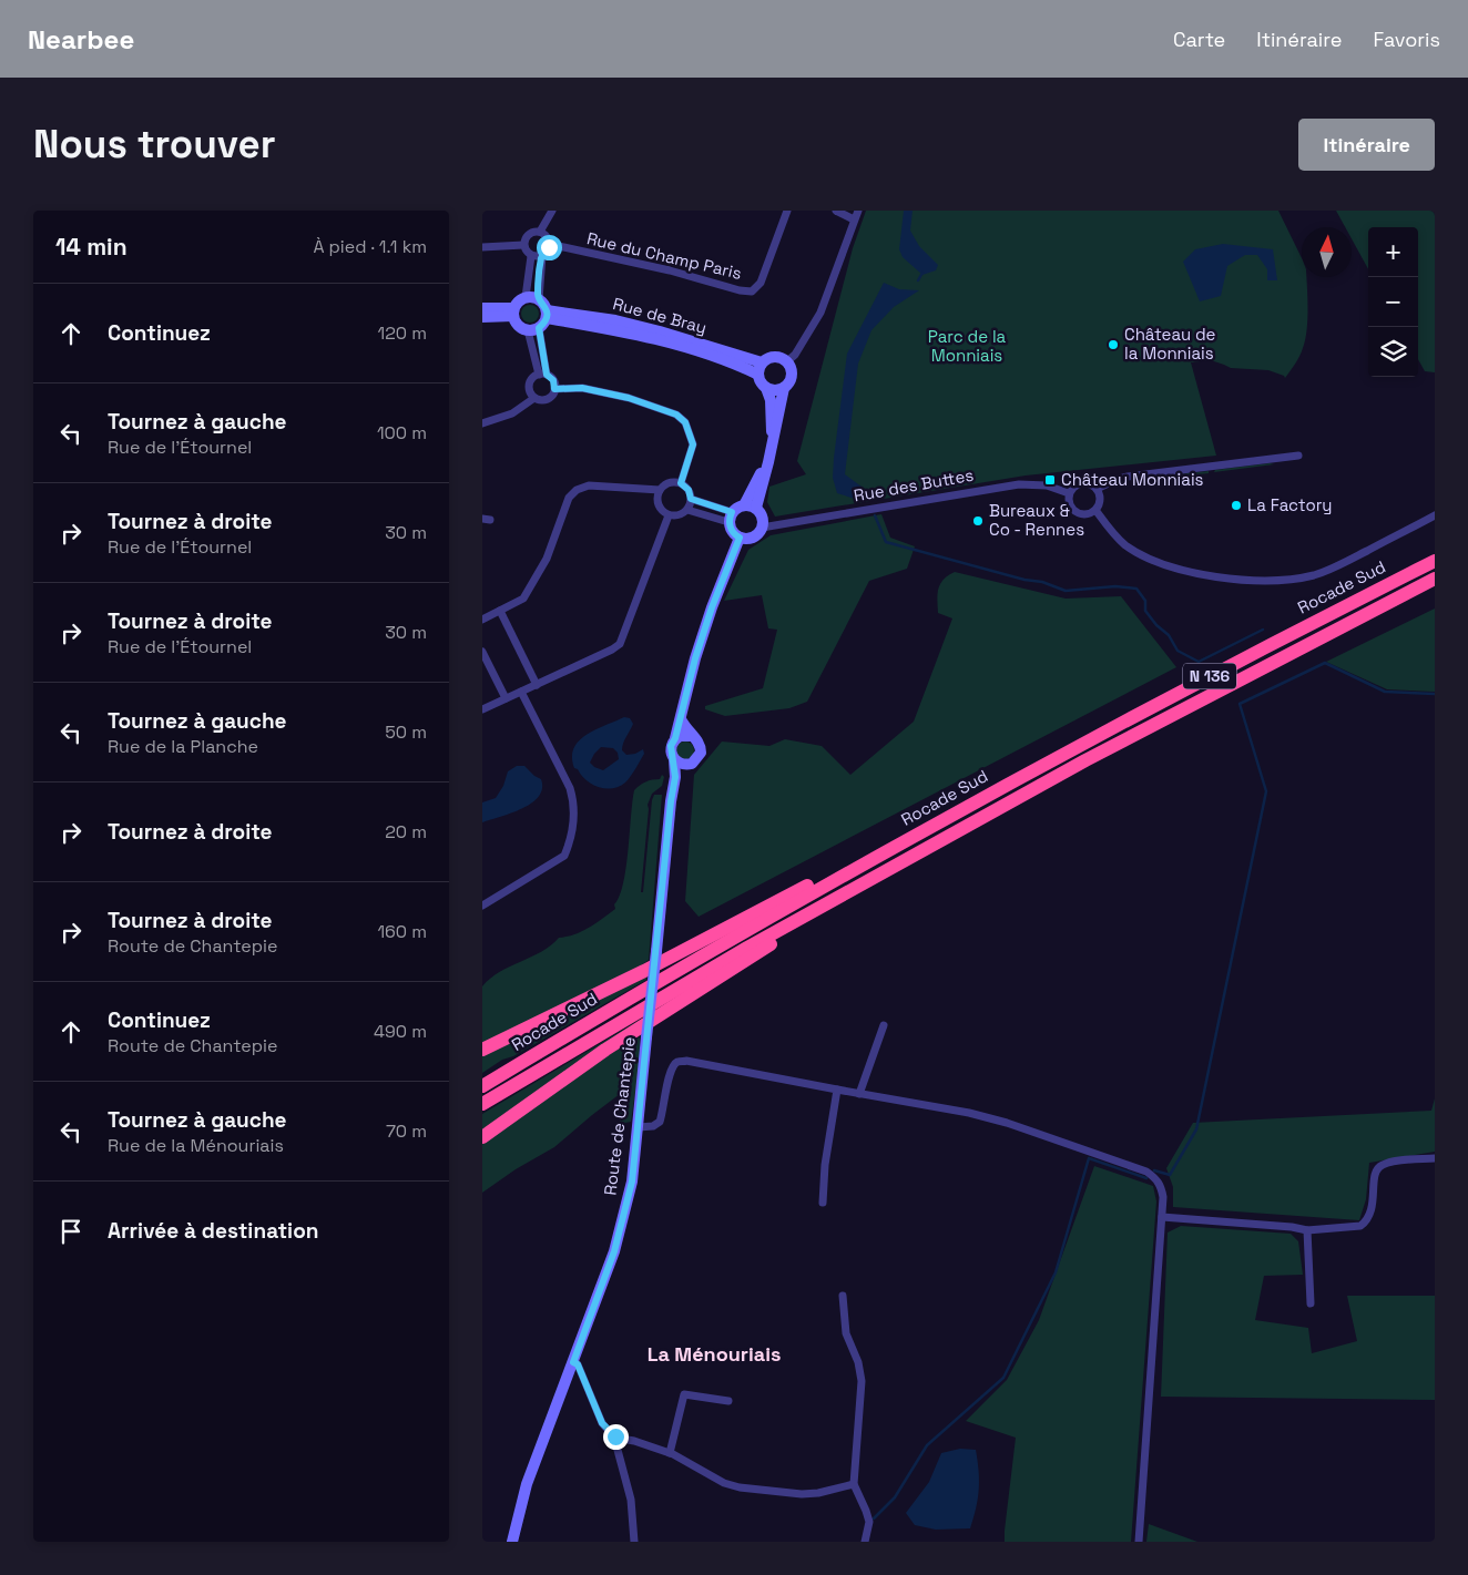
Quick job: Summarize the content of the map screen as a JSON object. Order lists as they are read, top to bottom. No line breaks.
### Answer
{"streets":{"highway":["Rocade Sud","N 136"],"street":["Rue du Champ Paris","Rue de Bray","Rue des Buttes","Route de Chantepie"]},"districts":["La Ménouriais"],"parks":["Parc de la Monniais"],"places":{"other":["Château de la Monniais","La Factory","Bureaux & Co - Rennes"],"transit":["Château Monniais"]},"north":"top","page":{"header":"Nearbee","nav":["Carte","Itinéraire","Favoris"],"buttons":"Itinéraire","title":"Nous trouver","heading":["14 min","À pied · 1.1 km"],"map_buttons":["+","−"],"list":[["Continuez","120 m"],["Tournez à gauche","Rue de l'Étournel","100 m"],["Tournez à droite","Rue de l'Étournel","30 m"],["Tournez à droite","Rue de l'Étournel","30 m"],["Tournez à gauche","Rue de la Planche","50 m"],["Tournez à droite","20 m"],["Tournez à droite","Route de Chantepie","160 m"],["Continuez","Route de Chantepie","490 m"],["Tournez à gauche","Rue de la Ménouriais","70 m"],"Arrivée à destination"]}}
